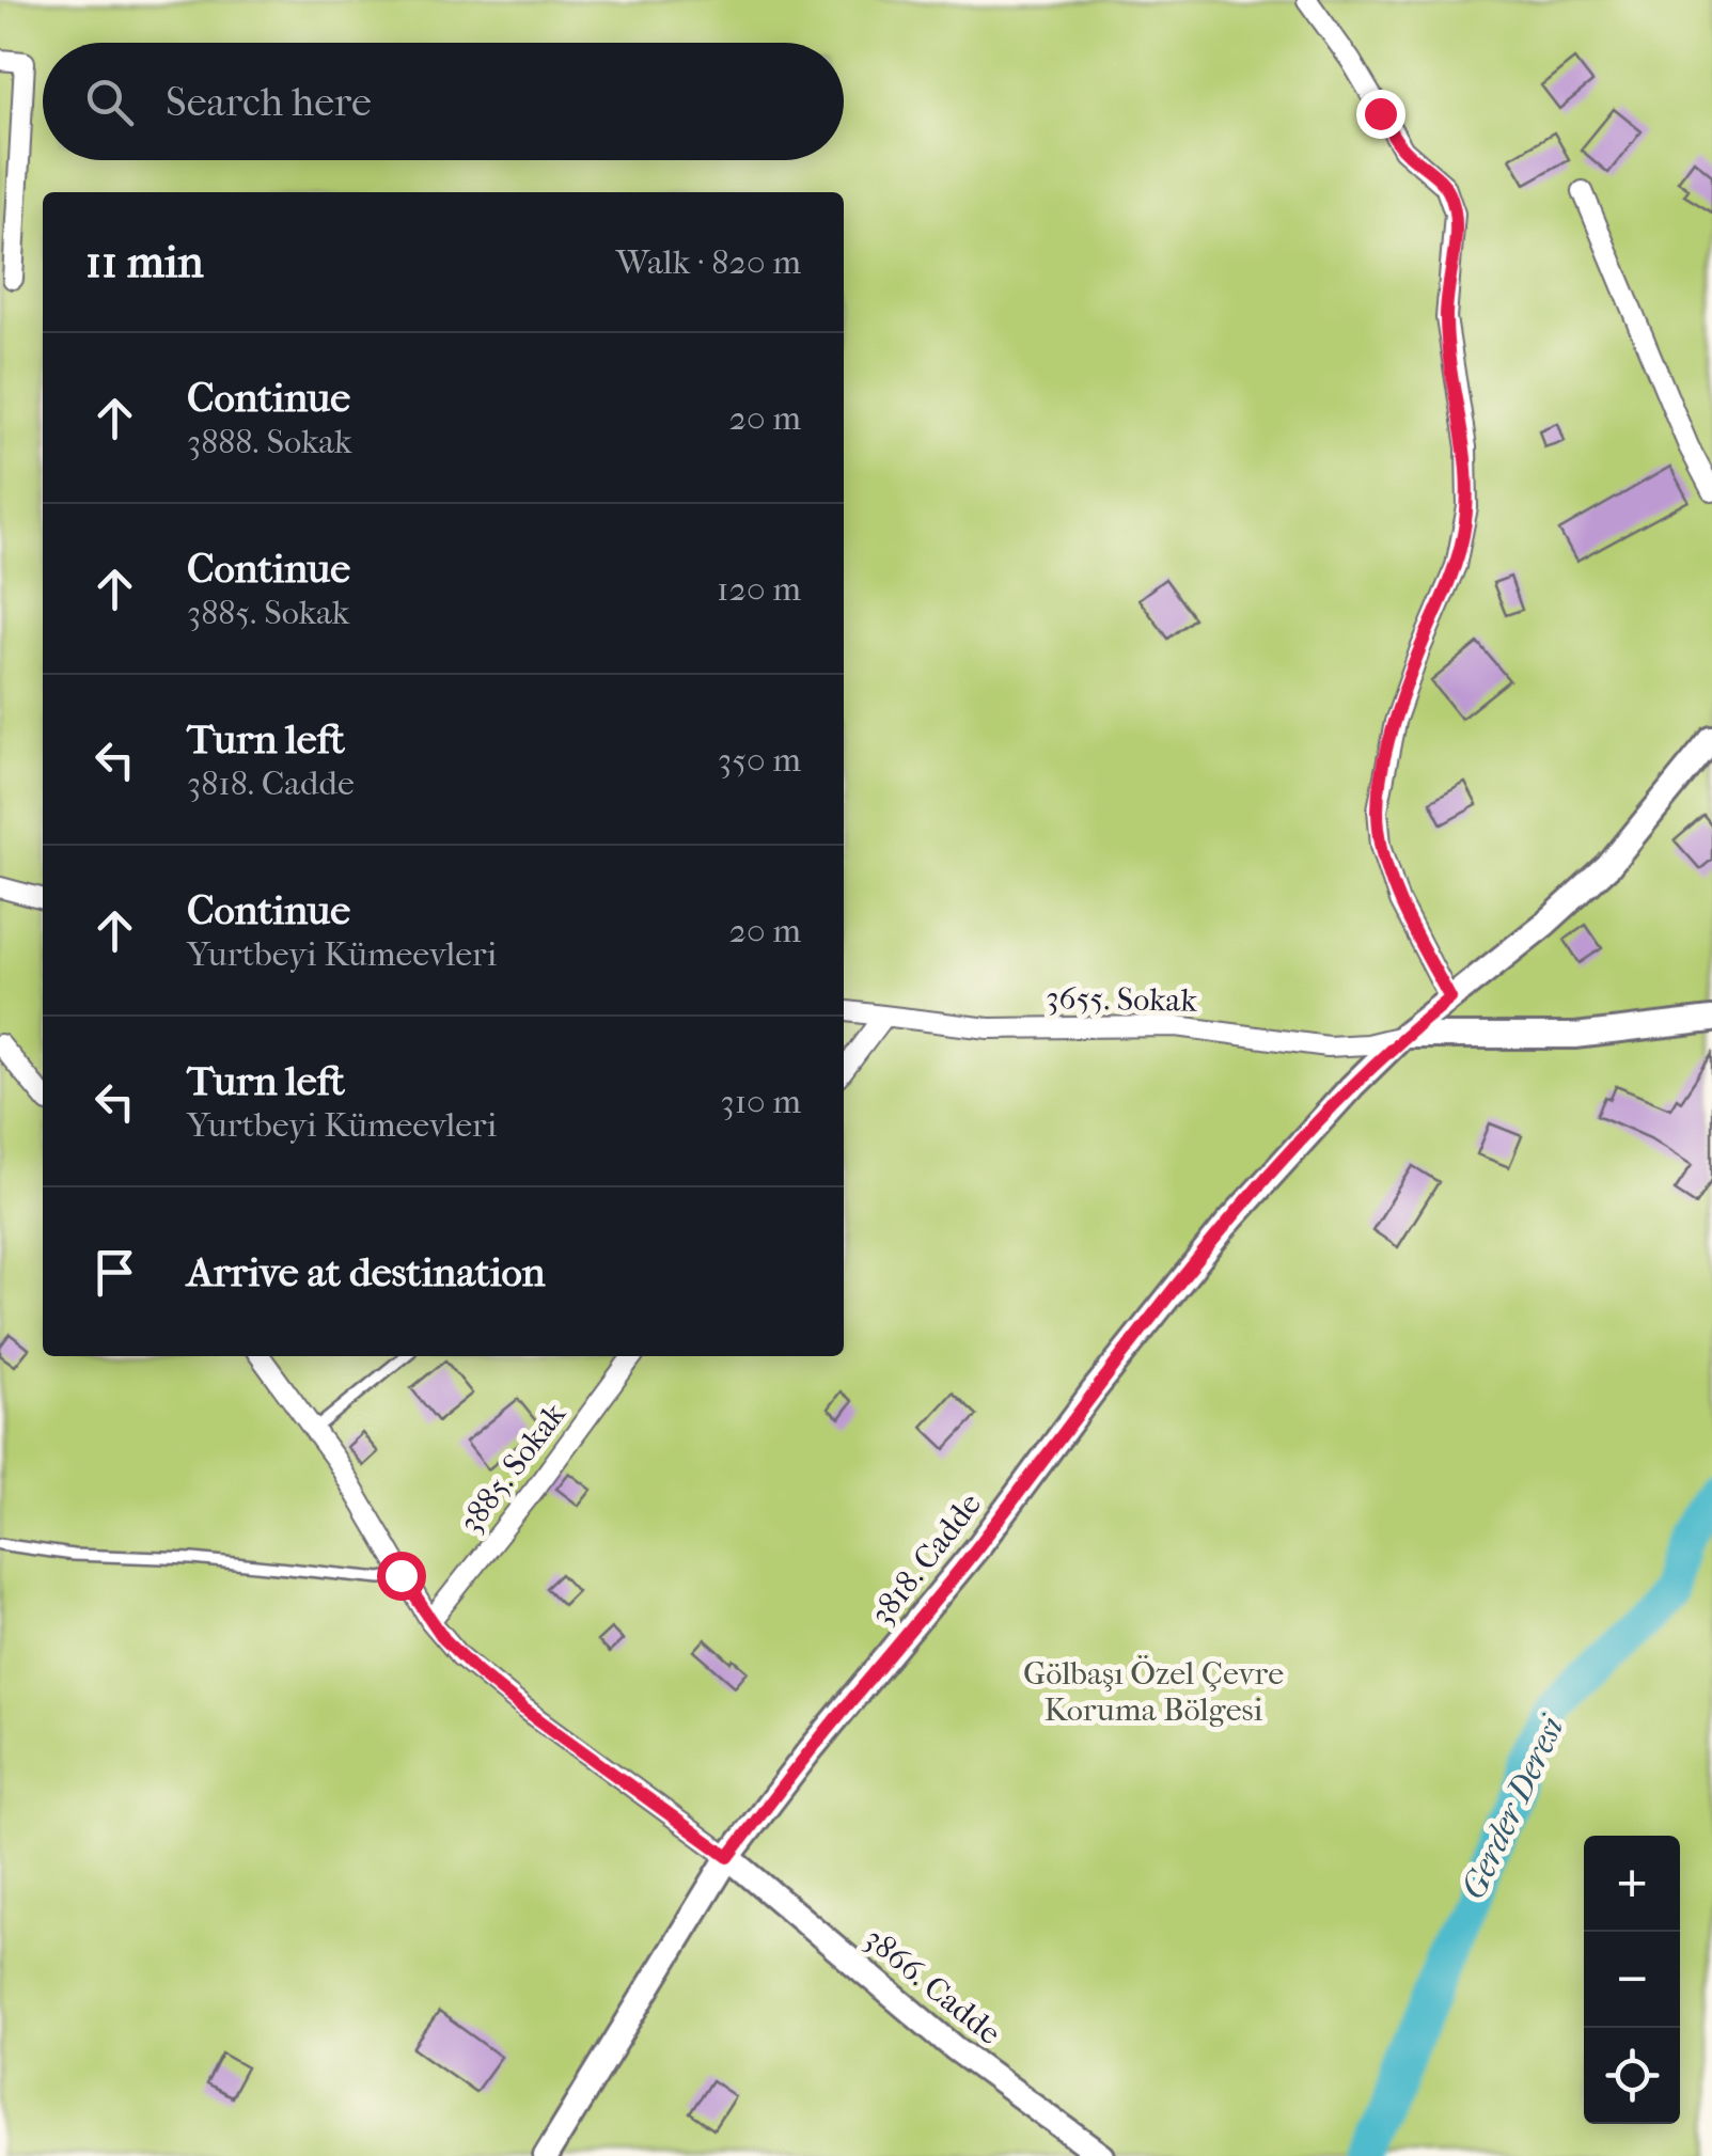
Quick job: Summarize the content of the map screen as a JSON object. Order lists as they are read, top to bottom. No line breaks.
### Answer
{"streets":{"street":["3655. Sokak","3885. Sokak","3818. Cadde","3866. Cadde"]},"crossings":[["3655. Sokak","3818. Cadde"],["3818. Cadde","3866. Cadde"]],"water":["Gerder Deresi"],"parks":["Gölbaşı Özel Çevre Koruma Bölgesi"],"page":{"search":"Search here","heading":["11 min","Walk · 820 m"],"list":[["Continue","3888. Sokak","20 m"],["Continue","3885. Sokak","120 m"],["Turn left","3818. Cadde","350 m"],["Continue","Yurtbeyi Kümeevleri","20 m"],["Turn left","Yurtbeyi Kümeevleri","310 m"],"Arrive at destination"],"map_buttons":["+","−"]}}
